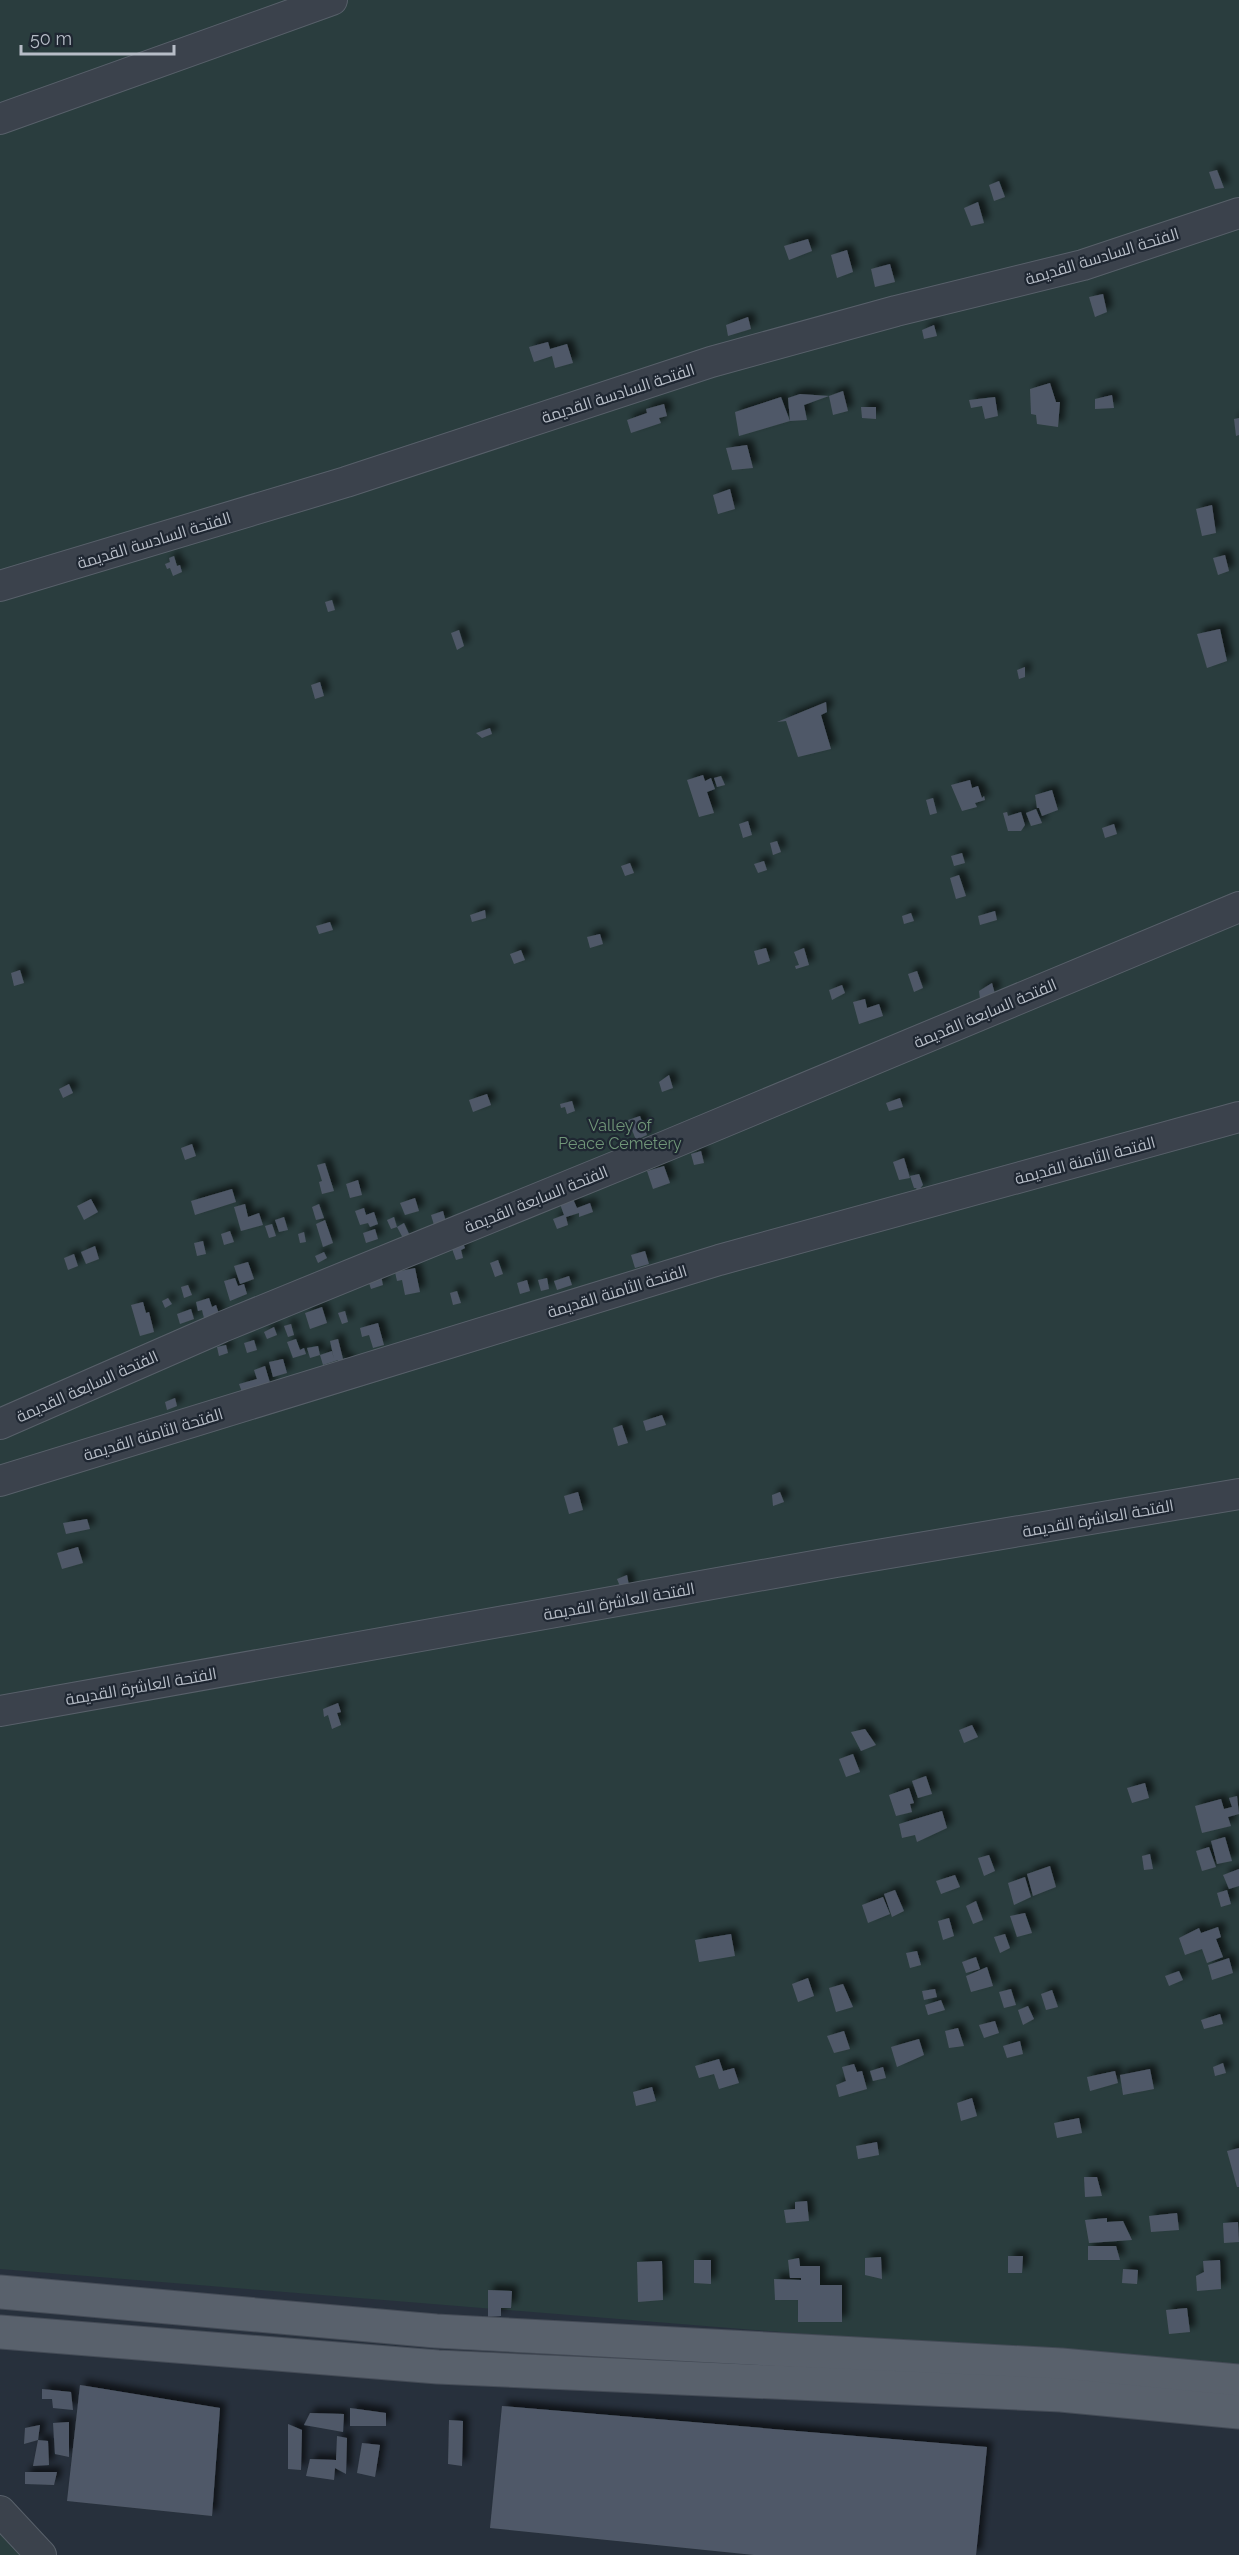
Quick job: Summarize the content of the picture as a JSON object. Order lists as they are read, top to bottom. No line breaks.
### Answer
{"streets":{"street":["الفتحة السادسة القديمة","الفتحة السابعة القديمة","الفتحة الثامنة القديمة","الفتحة العاشرة القديمة"]},"parks":["Valley of Peace Cemetery"],"scale_bar":"50 m"}
